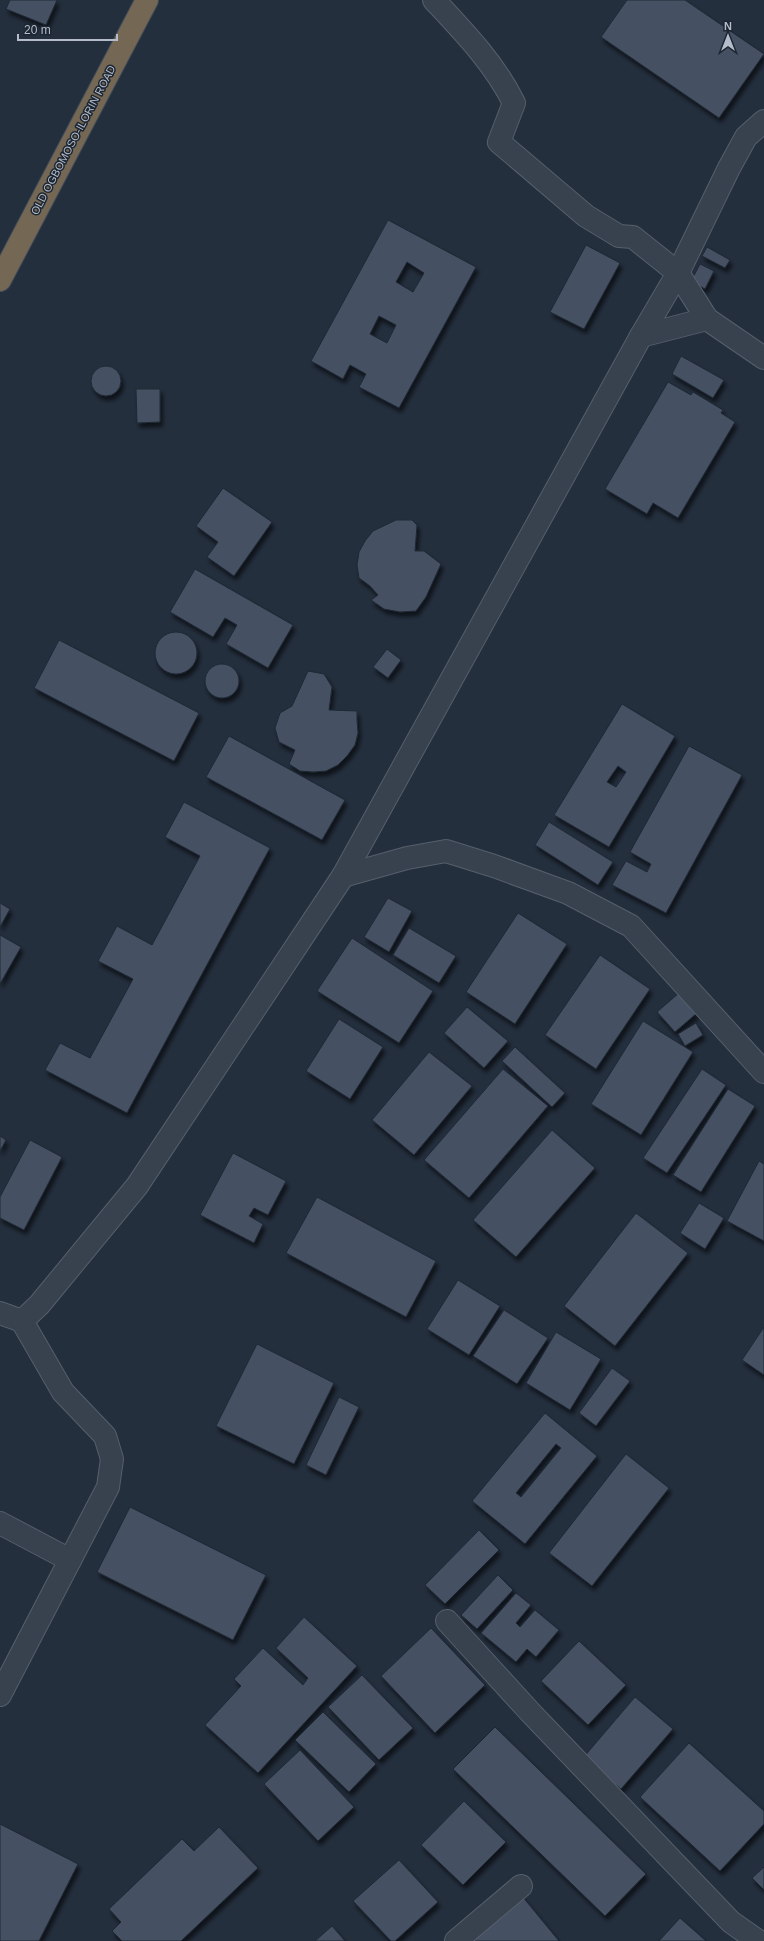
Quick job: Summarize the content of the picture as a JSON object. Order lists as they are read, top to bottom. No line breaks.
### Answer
{"streets":{"highway":["OLD OGBOMOSO-ILORIN ROAD"]},"scale_bar":"20 m","north":"top"}
